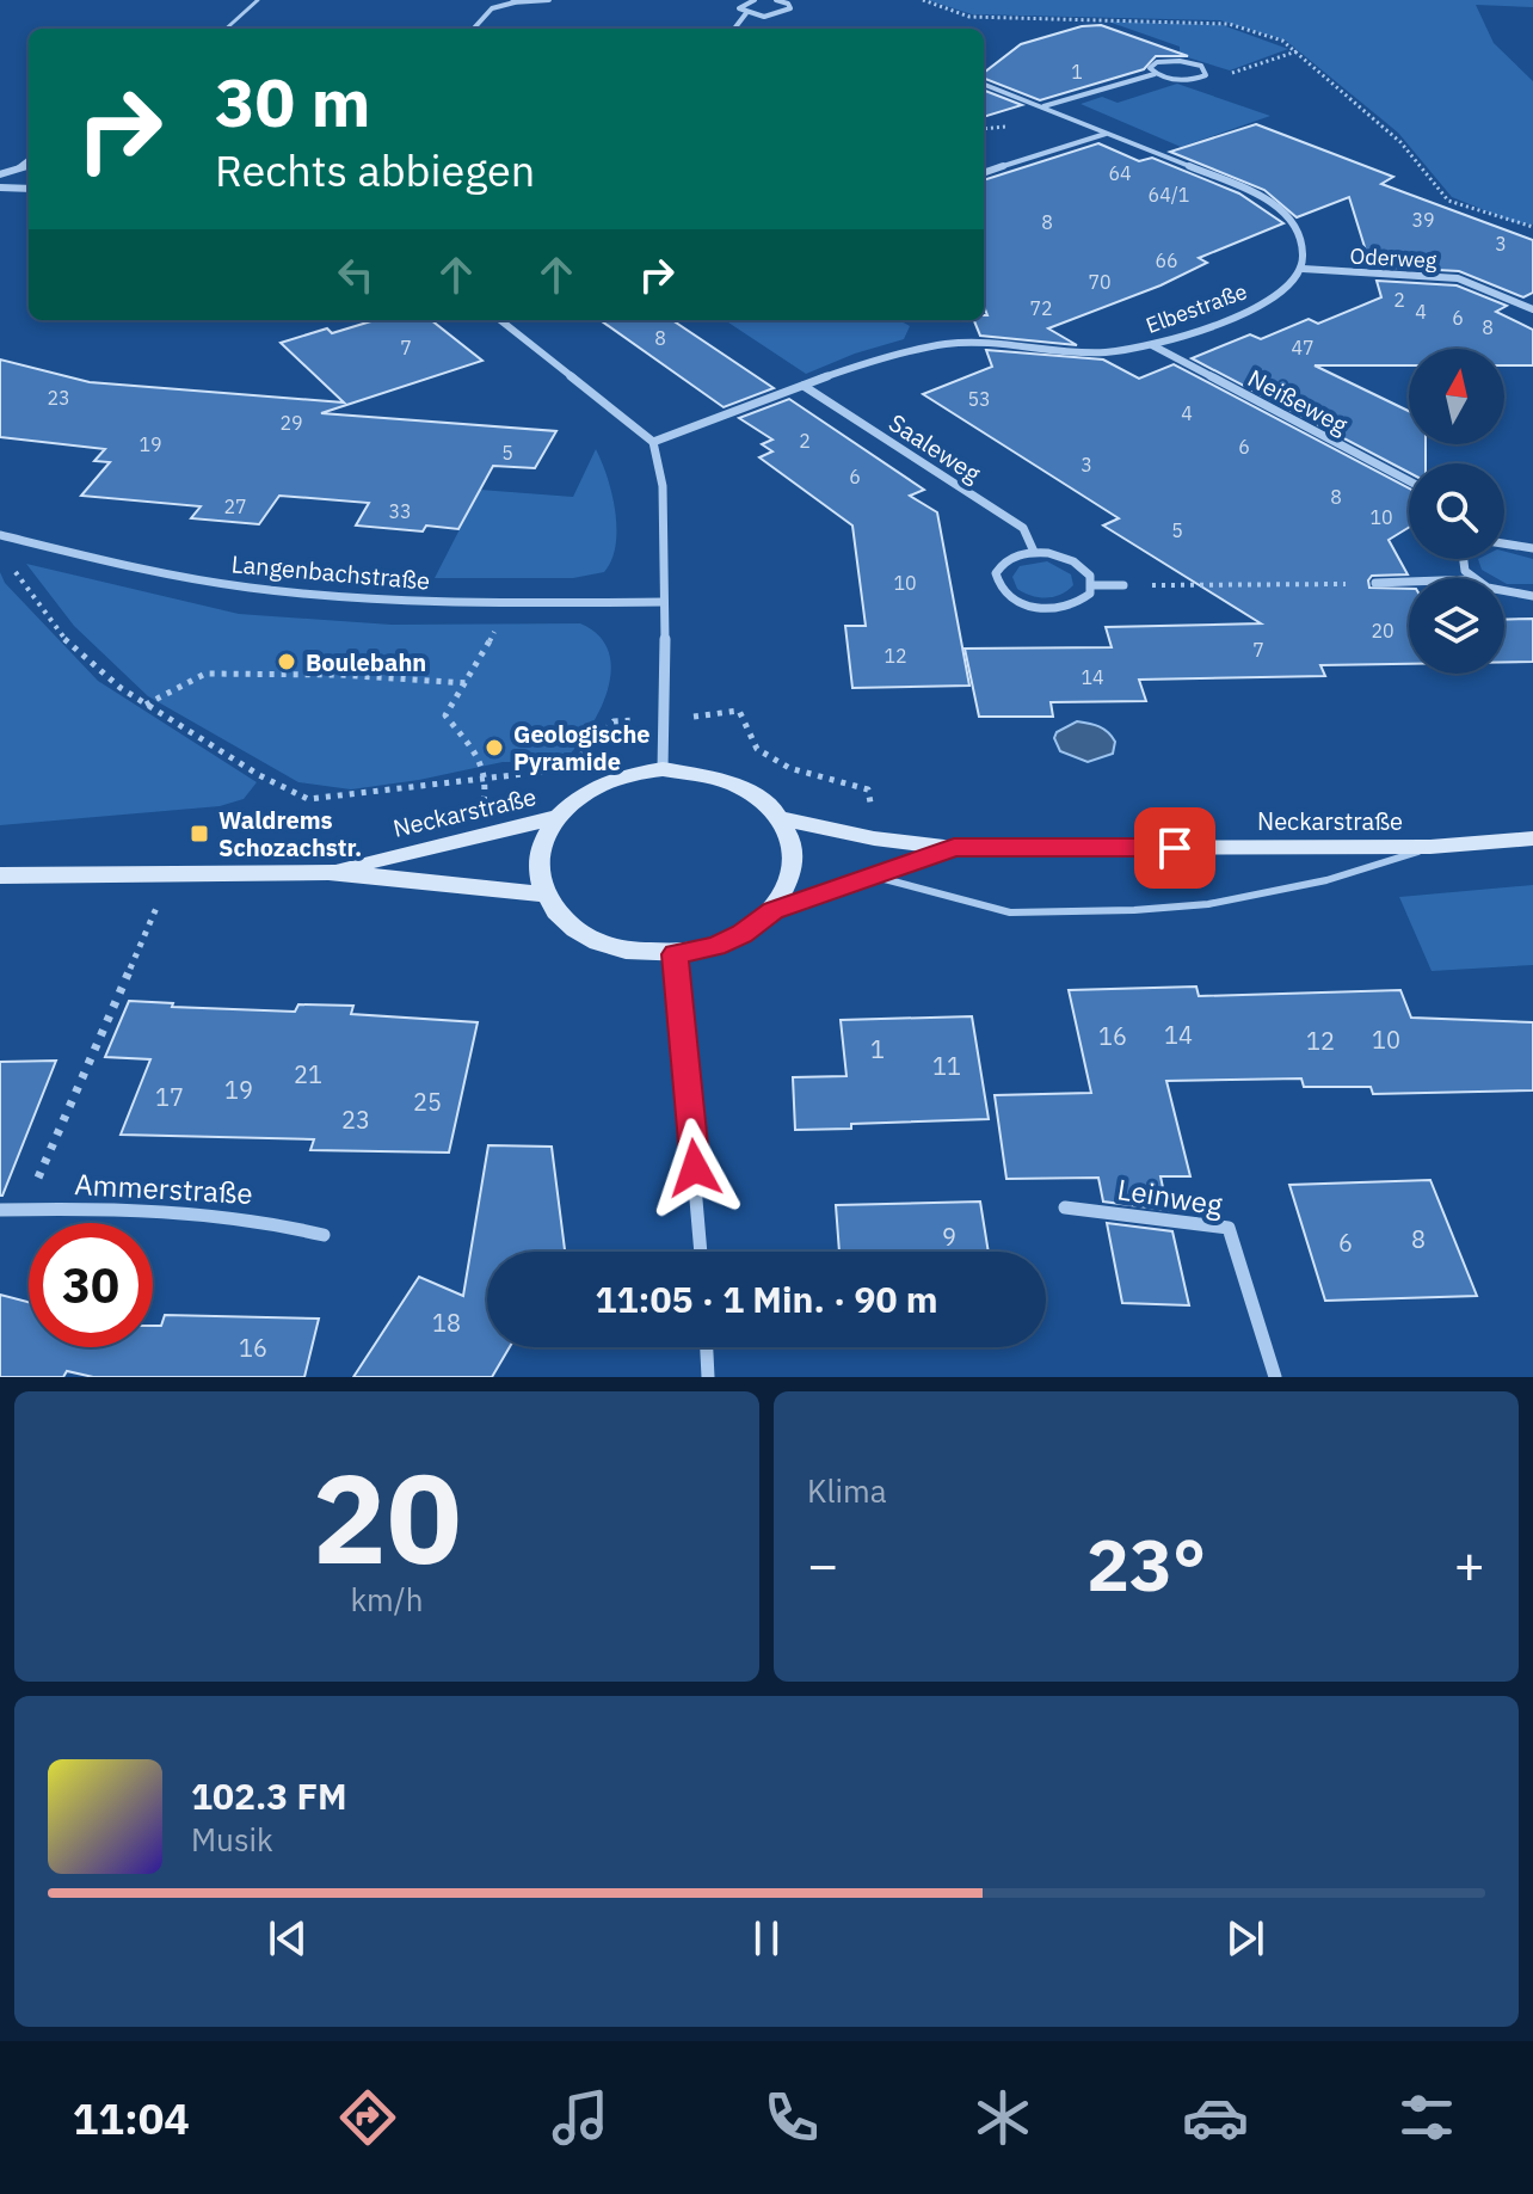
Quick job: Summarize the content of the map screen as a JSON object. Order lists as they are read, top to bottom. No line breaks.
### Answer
{"streets":{"street":["Oderweg","Elbestraße","Neißeweg","Saaleweg","Langenbachstraße","Neckarstraße","Ammerstraße","Leinweg"]},"crossings":[["Oderweg","Elbestraße"],["Elbestraße","Neißeweg"],["Elbestraße","Saaleweg"]],"places":{"other":["Boulebahn","Geologische Pyramide"],"transit":["Waldrems Schozachstr."]},"house_numbers":["1","64","64/1","39","8","3","66","70","2","72","4","6","8","8","7","47","23","53","4","29","2","19","6","5","3","6","8","27","33","10","5","10","20","7","12","14","14","16","10","12","1","11","21","19","17","25","23","9","8","6","18","16"],"north":"top","page":{"turn":["30 m","Rechts abbiegen"],"limit":"30","trip":"11:05 · 1 Min. · 90 m","tile":[["20","km/h"],"Klima"],"heat":["−","23°","+"],"song":["102.3 FM","Musik"],"tabs":"11:04"}}
